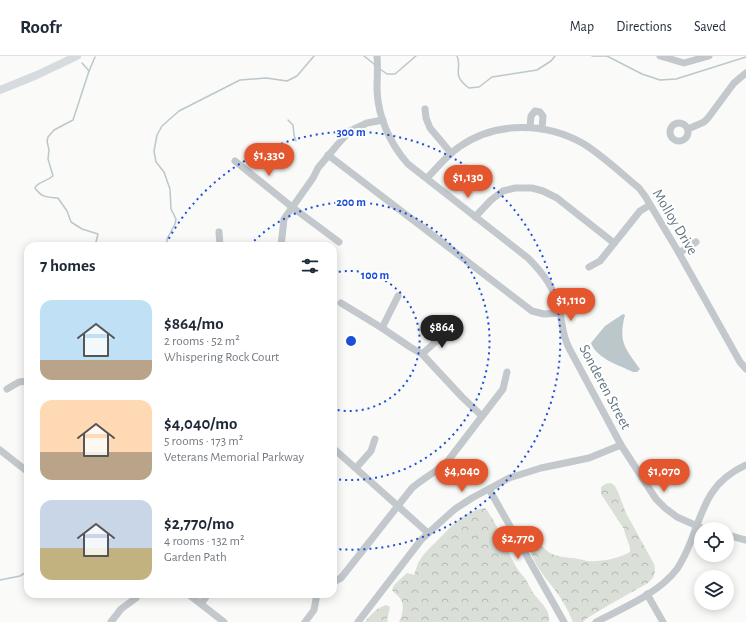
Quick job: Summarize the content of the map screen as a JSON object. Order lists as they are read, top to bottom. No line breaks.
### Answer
{"streets":{"street":["Molloy Drive","Sonderen Street"]},"crossings":[["Molloy Drive","Sonderen Street"]],"page":{"header":"Roofr","nav":["Map","Directions","Saved"],"price":["$1,330","$1,130","$1,110","$864","$4,040","$1,070","$2,770"],"heading":"7 homes","list":[{"name":"$864/mo","note":"2 rooms · 52 m² · Whispering Rock Court"},{"name":"$4,040/mo","note":"5 rooms · 173 m² · Veterans Memorial Parkway"},{"name":"$2,770/mo","note":"4 rooms · 132 m² · Garden Path"}]},"rings":["300 m","200 m","100 m"]}
